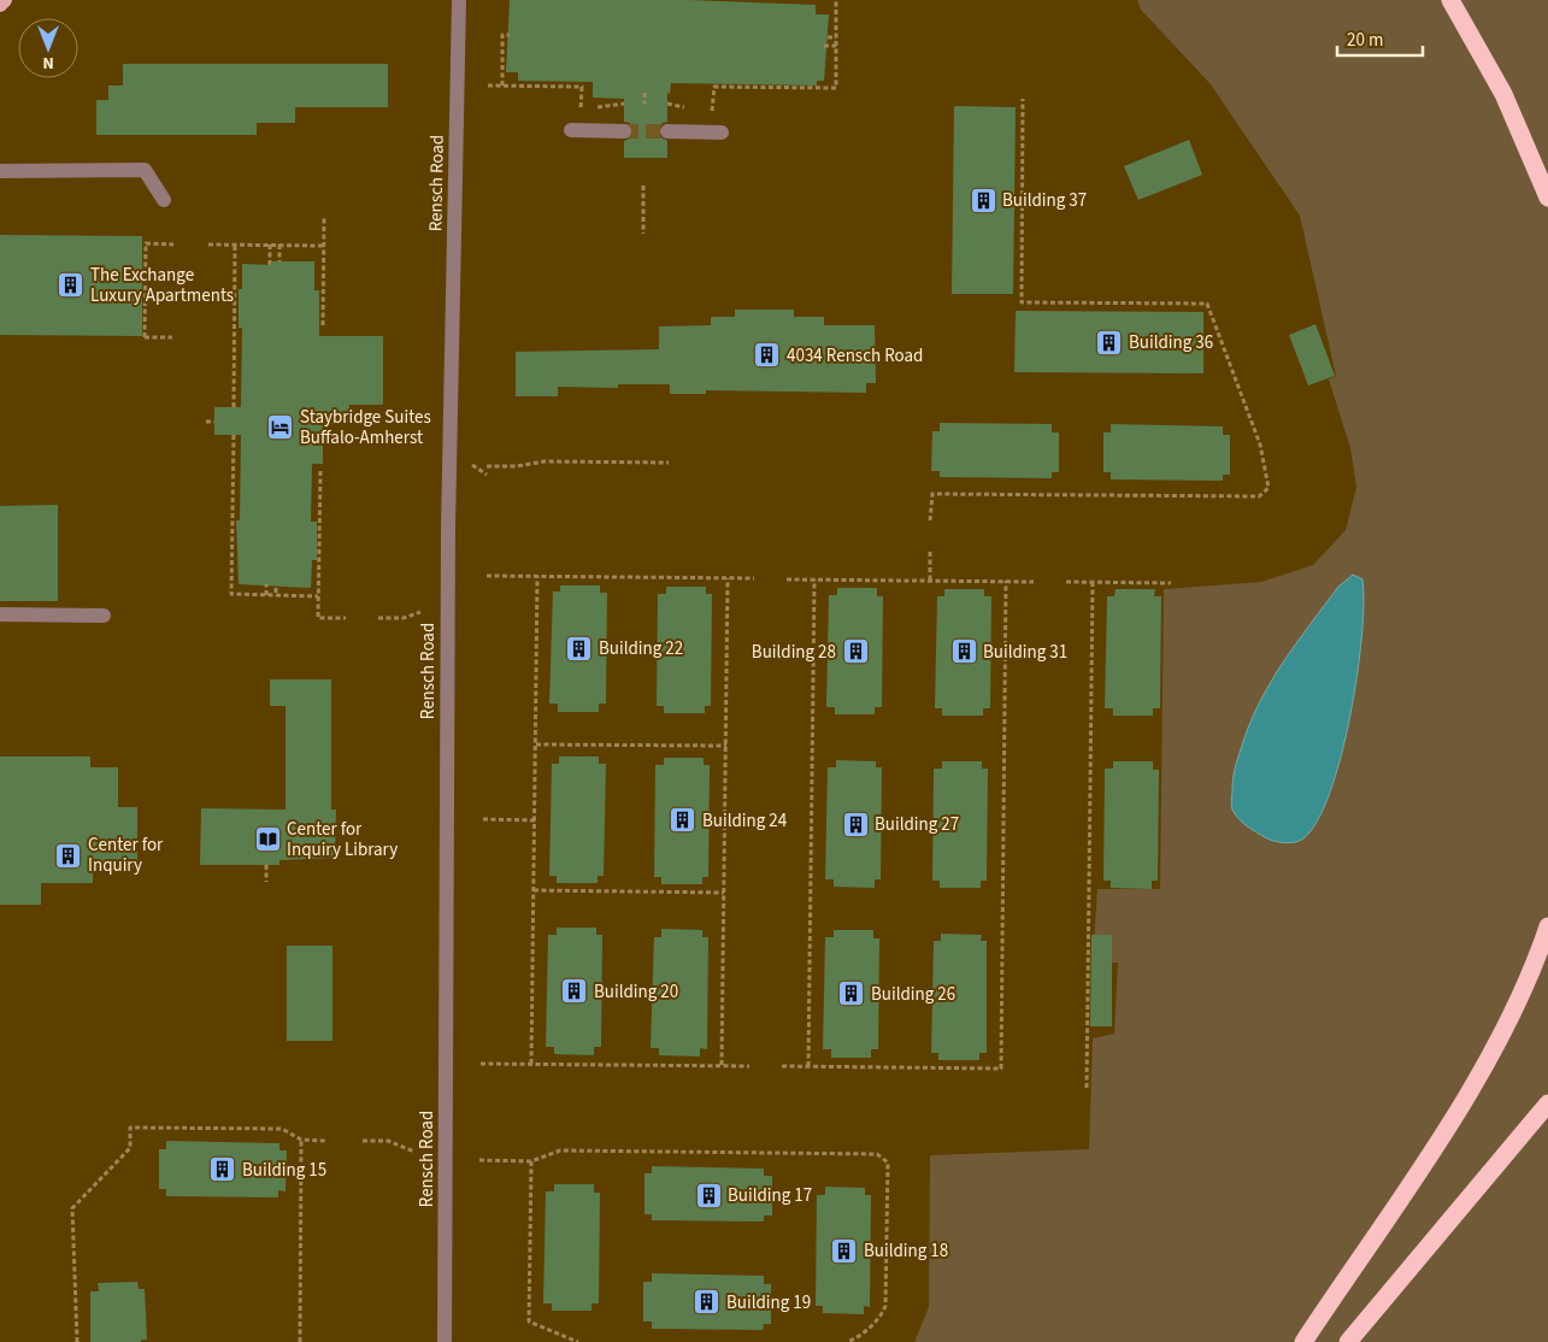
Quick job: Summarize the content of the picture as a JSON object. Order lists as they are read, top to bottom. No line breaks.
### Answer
{"streets":{"street":["Rensch Road"]},"places":{"building":["Building 37","The Exchange Luxury Apartments","Building 36","4034 Rensch Road","Building 22","Building 28","Building 31","Building 24","Building 27","Center for Inquiry","Building 20","Building 26","Building 15","Building 17","Building 18","Building 19"],"hotel":["Staybridge Suites Buffalo-Amherst"],"library":["Center for Inquiry Library"]},"scale_bar":"20 m","north":"bottom"}
